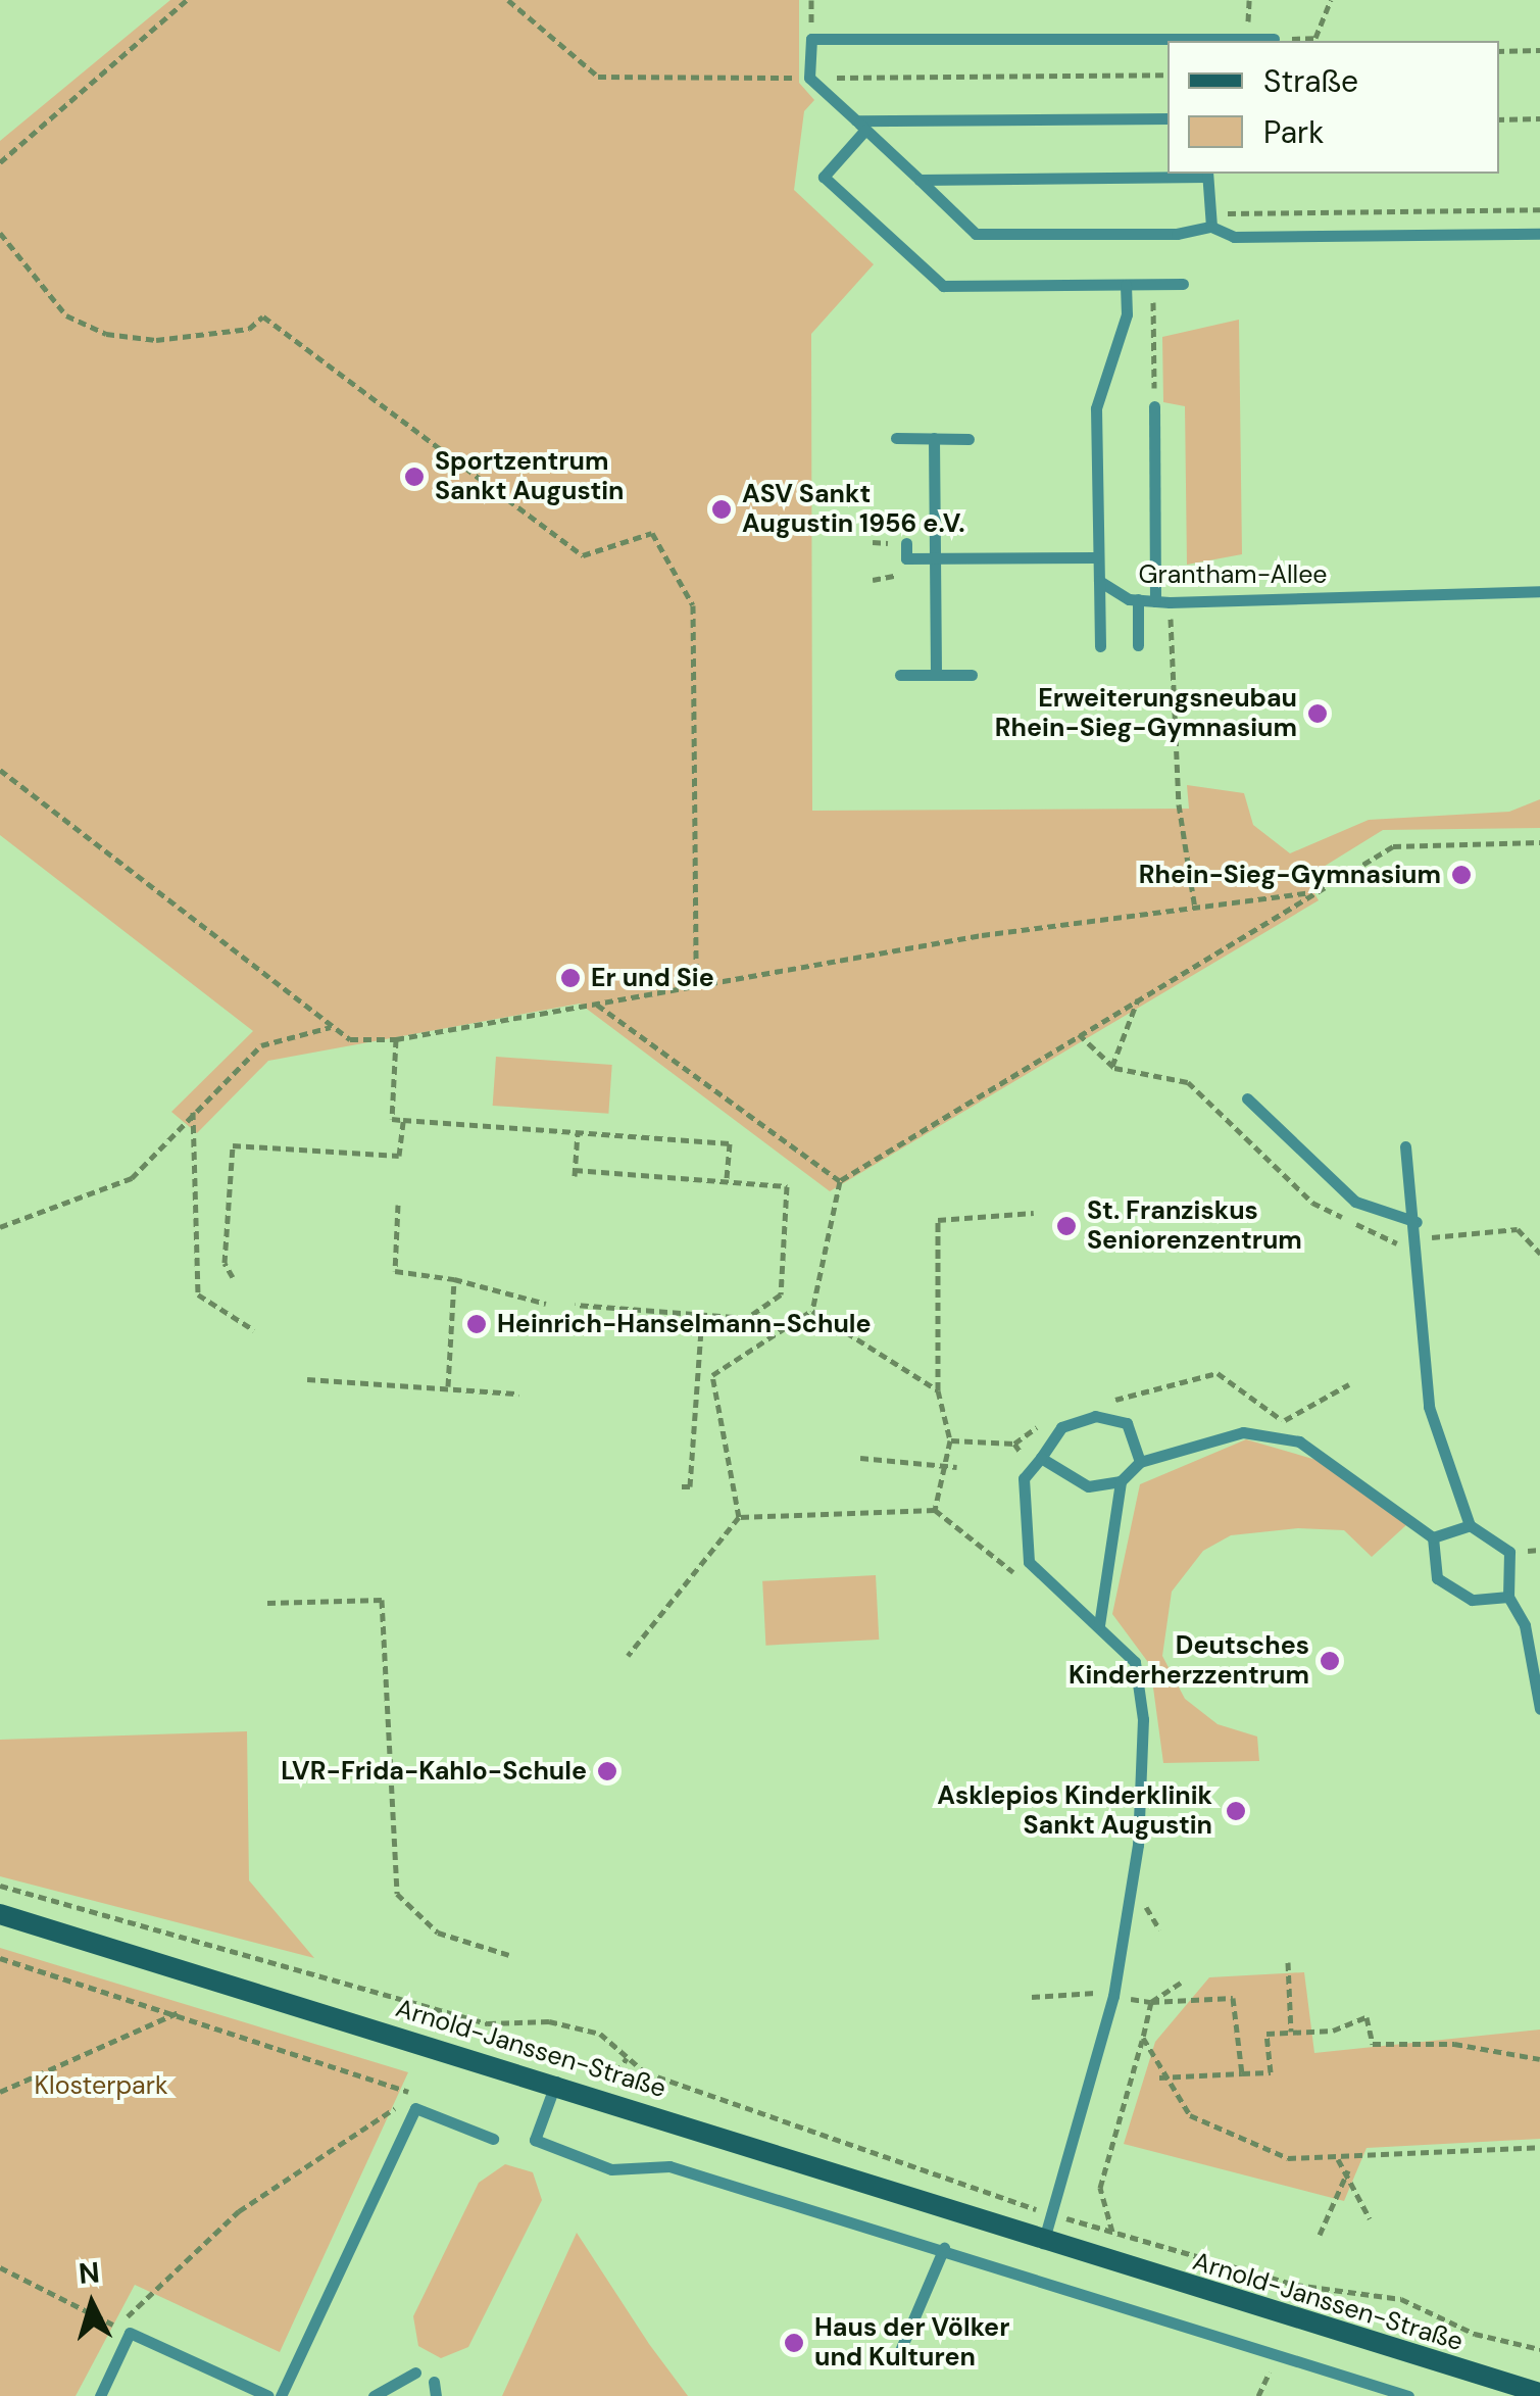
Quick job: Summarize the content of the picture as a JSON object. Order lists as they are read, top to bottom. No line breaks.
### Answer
{"streets":{"main road":["Arnold-Janssen-Straße"],"lane":["Grantham-Allee"]},"parks":["Klosterpark"],"places":["Sportzentrum Sankt Augustin","ASV Sankt Augustin 1956 e.V.","Erweiterungsneubau Rhein-Sieg-Gymnasium","Rhein-Sieg-Gymnasium","Er und Sie","St. Franziskus Seniorenzentrum","Heinrich-Hanselmann-Schule","Deutsches Kinderherzzentrum","LVR-Frida-Kahlo-Schule","Asklepios Kinderklinik Sankt Augustin","Haus der Völker und Kulturen"],"legend":["Straße","Park"],"north":"top"}
